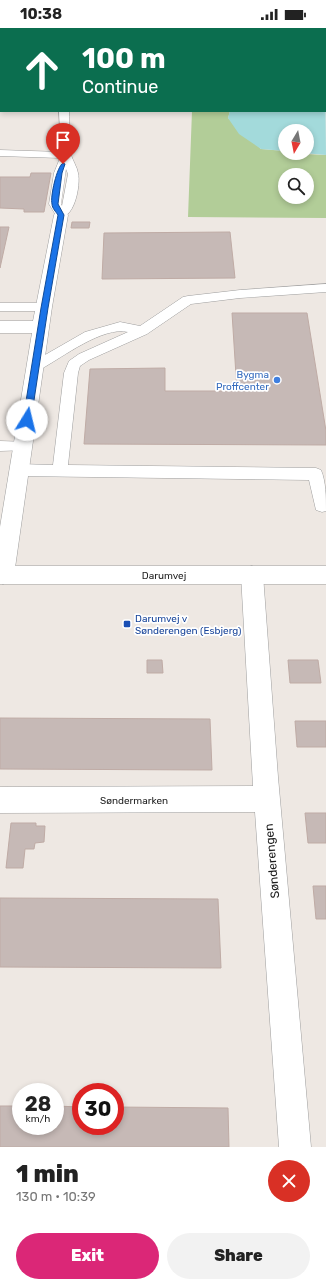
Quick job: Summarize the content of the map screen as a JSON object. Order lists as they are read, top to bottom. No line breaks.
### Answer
{"streets":{"street":["Darumvej","Søndermarken","Sønderengen"]},"crossings":[["Darumvej","Sønderengen"],["Søndermarken","Sønderengen"]],"places":{"other":["Bygma Proffcenter"],"transit":["Darumvej v Sønderengen (Esbjerg)"]},"north":"bottom","page":{"status":"10:38","turn":["100 m","Continue"],"speed":"28 km/h","limit":"30","heading":["1 min","130 m · 10:39"],"buttons":["Exit","Share"]}}
